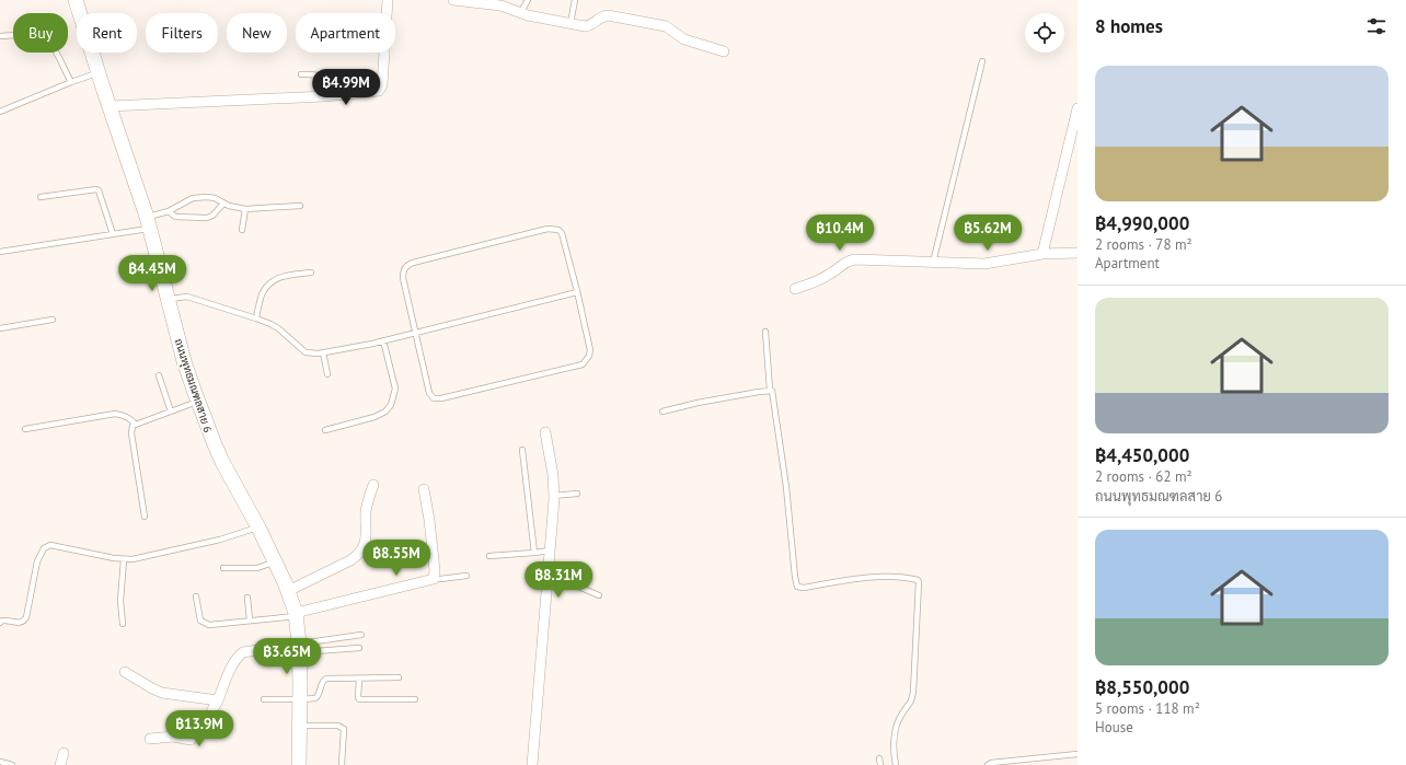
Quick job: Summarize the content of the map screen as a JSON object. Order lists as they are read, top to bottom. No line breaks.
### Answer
{"streets":{"main road":["ถนนพุทธมณฑลสาย 6"]},"page":{"heading":"8 homes","chip":["Buy","Rent","Filters","New","Apartment"],"list":[{"name":"฿4,990,000","note":"2 rooms · 78 m² · Apartment"},{"name":"฿4,450,000","note":"2 rooms · 62 m² · ถนนพุทธมณฑลสาย 6"},{"name":"฿8,550,000","note":"5 rooms · 118 m² · House"}],"price":["฿4.99M","฿10.4M","฿5.62M","฿4.45M","฿8.55M","฿8.31M","฿3.65M","฿13.9M"]}}
